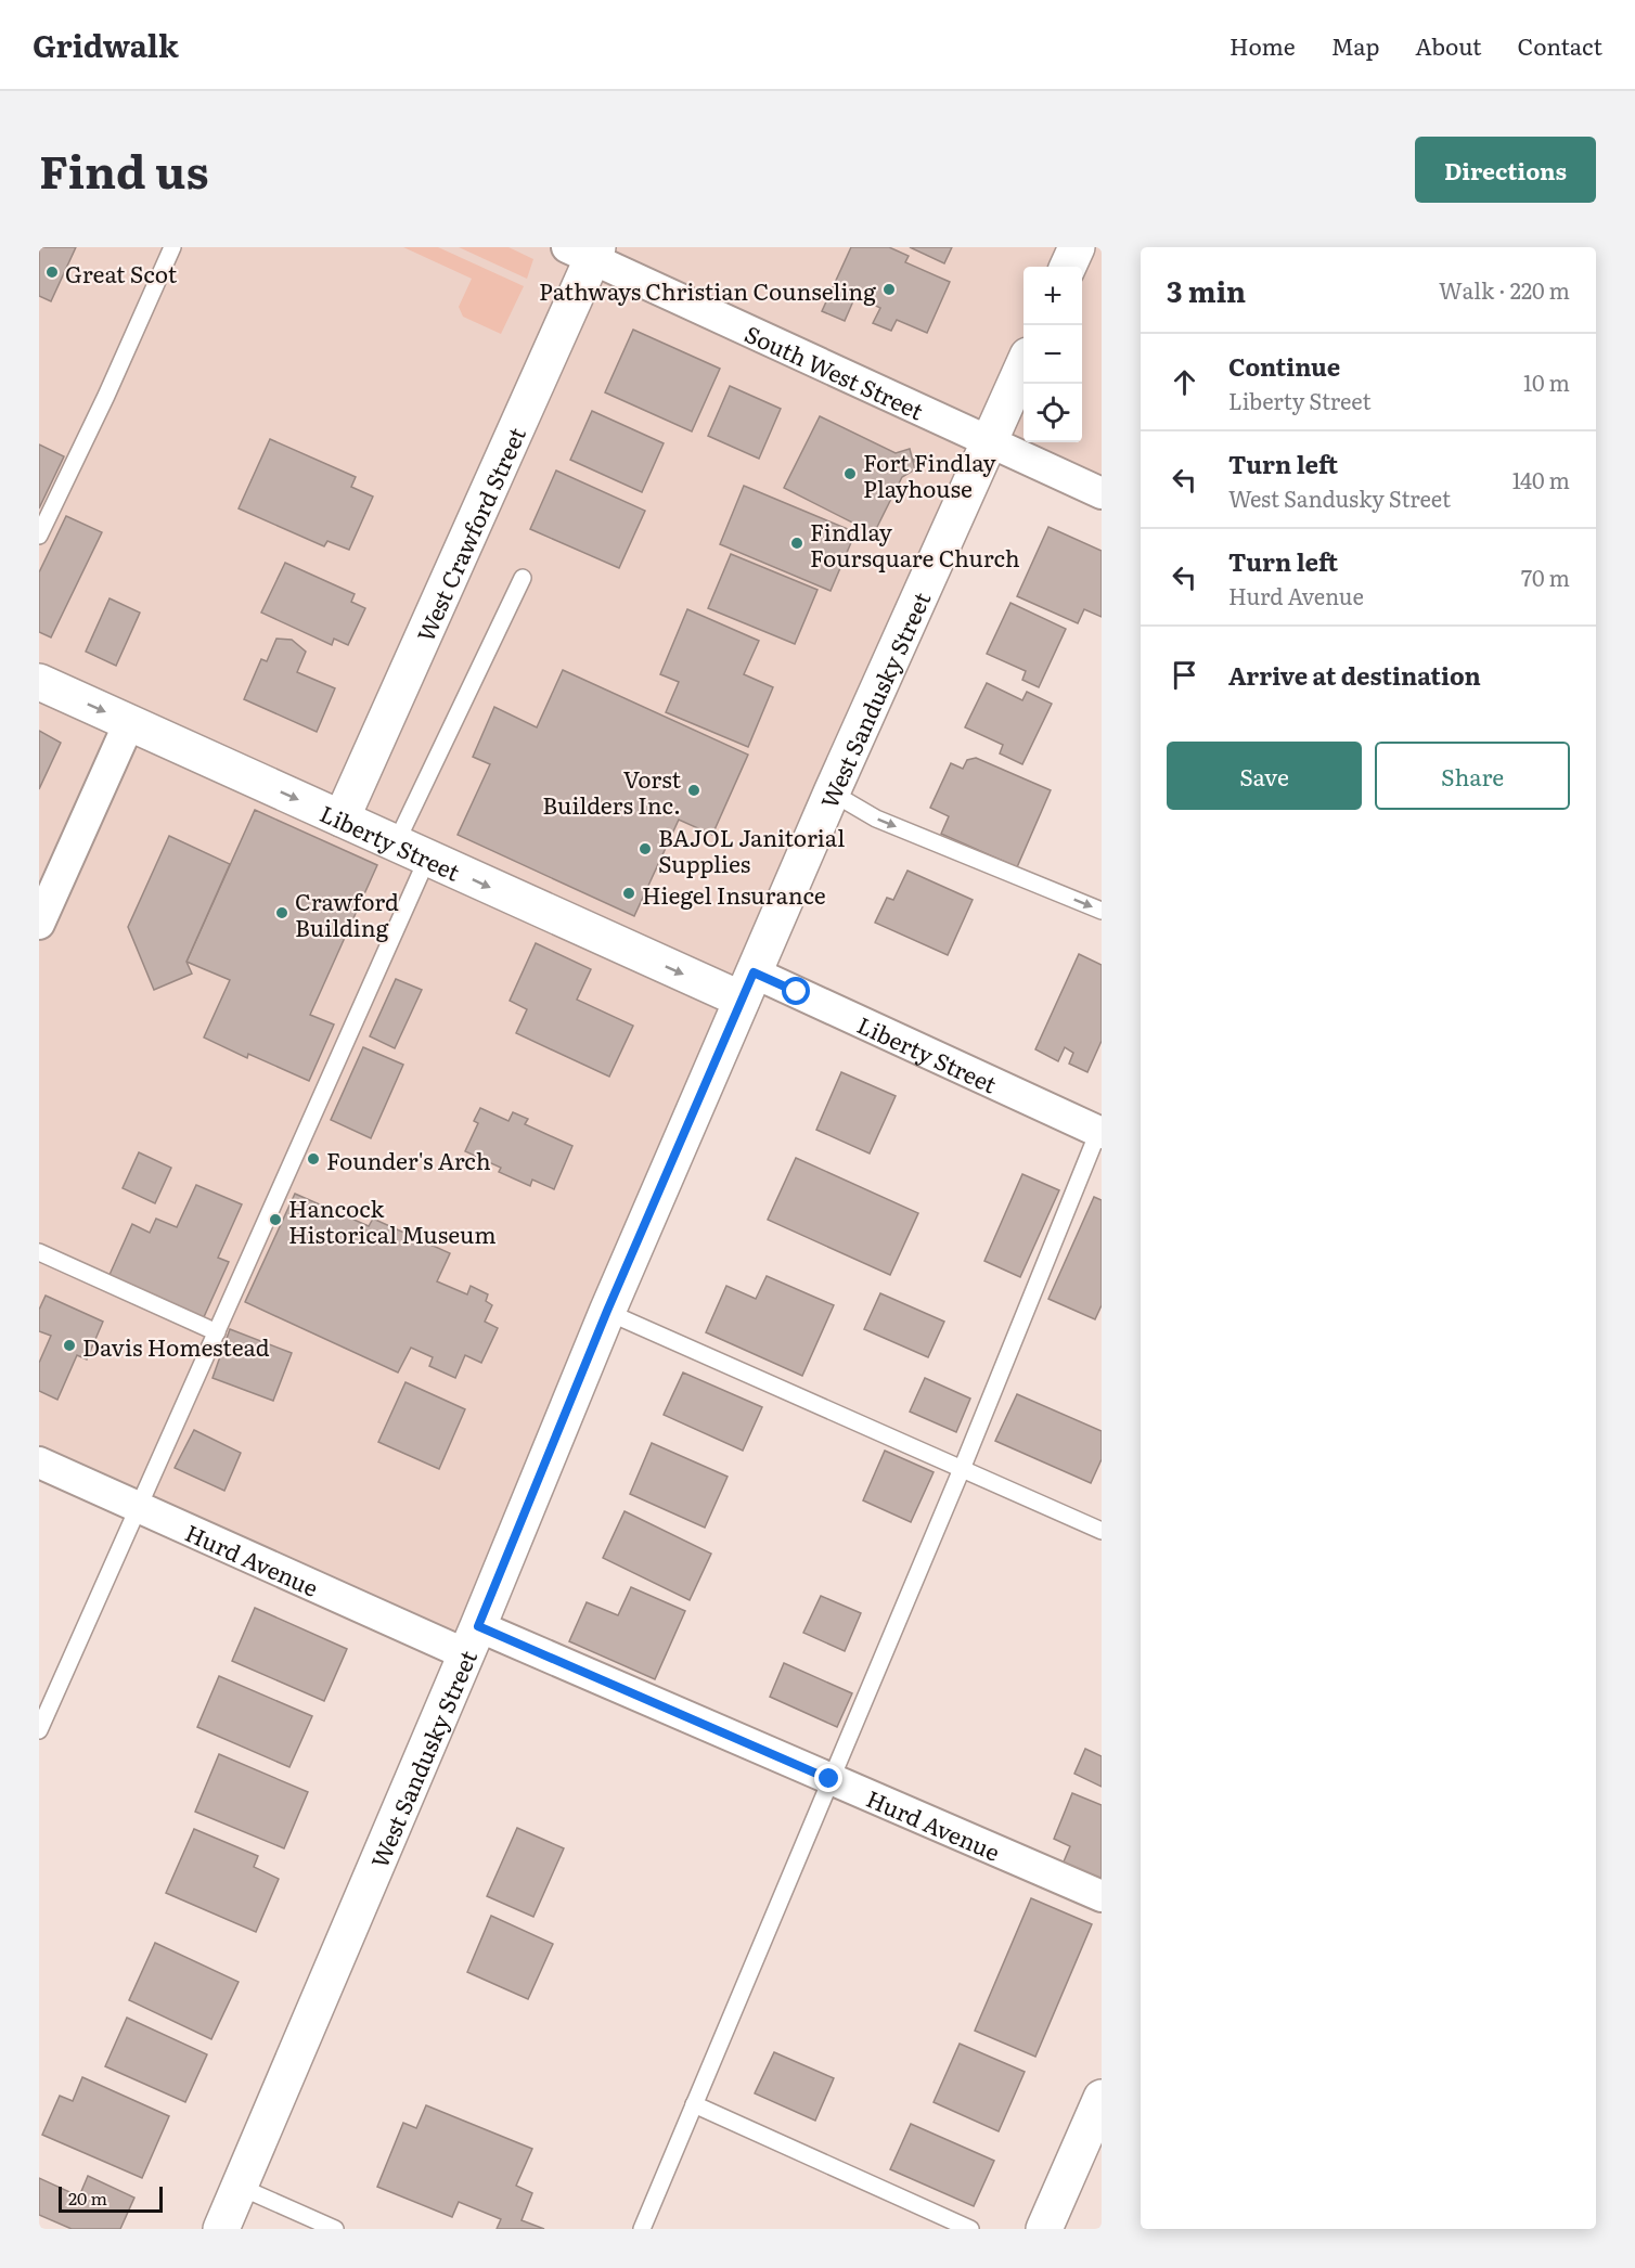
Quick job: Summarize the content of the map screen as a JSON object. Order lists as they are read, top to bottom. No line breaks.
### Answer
{"streets":{"street":["South West Street","West Crawford Street","West Sandusky Street","Liberty Street","Hurd Avenue"]},"crossings":[["South West Street","West Crawford Street"],["South West Street","West Sandusky Street"],["West Crawford Street","Liberty Street"],["West Sandusky Street","Liberty Street"],["West Sandusky Street","Hurd Avenue"]],"one_way":["Liberty Street"],"places":["Great Scot","Pathways Christian Counseling","Fort Findlay Playhouse","Findlay Foursquare Church","Vorst Builders Inc.","BAJOL Janitorial Supplies","Hiegel Insurance","Crawford Building","Founder's Arch","Hancock Historical Museum","Davis Homestead"],"scale_bar":"20 m","page":{"header":"Gridwalk","nav":["Home","Map","About","Contact"],"title":"Find us","buttons":["Directions",["Save","Share"]],"heading":["3 min","Walk · 220 m"],"map_buttons":["+","−"],"list":[["Continue","Liberty Street","10 m"],["Turn left","West Sandusky Street","140 m"],["Turn left","Hurd Avenue","70 m"],"Arrive at destination"],"scale":"20 m"}}
